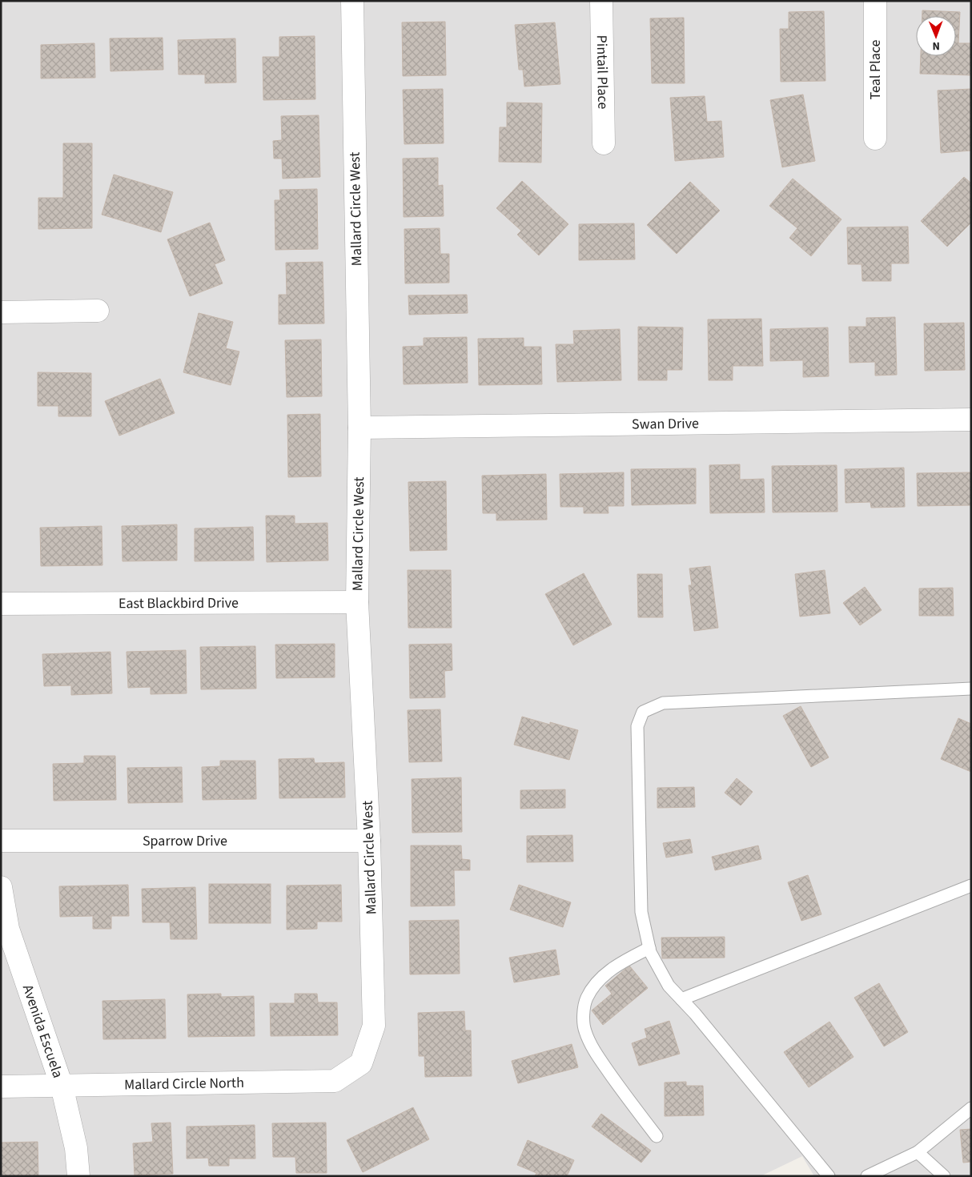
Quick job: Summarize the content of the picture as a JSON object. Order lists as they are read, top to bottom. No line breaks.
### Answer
{"streets":{"street":["Teal Place","Pintail Place","Mallard Circle West","Swan Drive","East Blackbird Drive","Sparrow Drive","Avenida Escuela","Mallard Circle North"]},"crossings":[["Mallard Circle West","Swan Drive"],["Mallard Circle West","East Blackbird Drive"],["Mallard Circle West","Sparrow Drive"],["Mallard Circle West","Mallard Circle North"],["Avenida Escuela","Mallard Circle North"]],"north":"bottom"}
